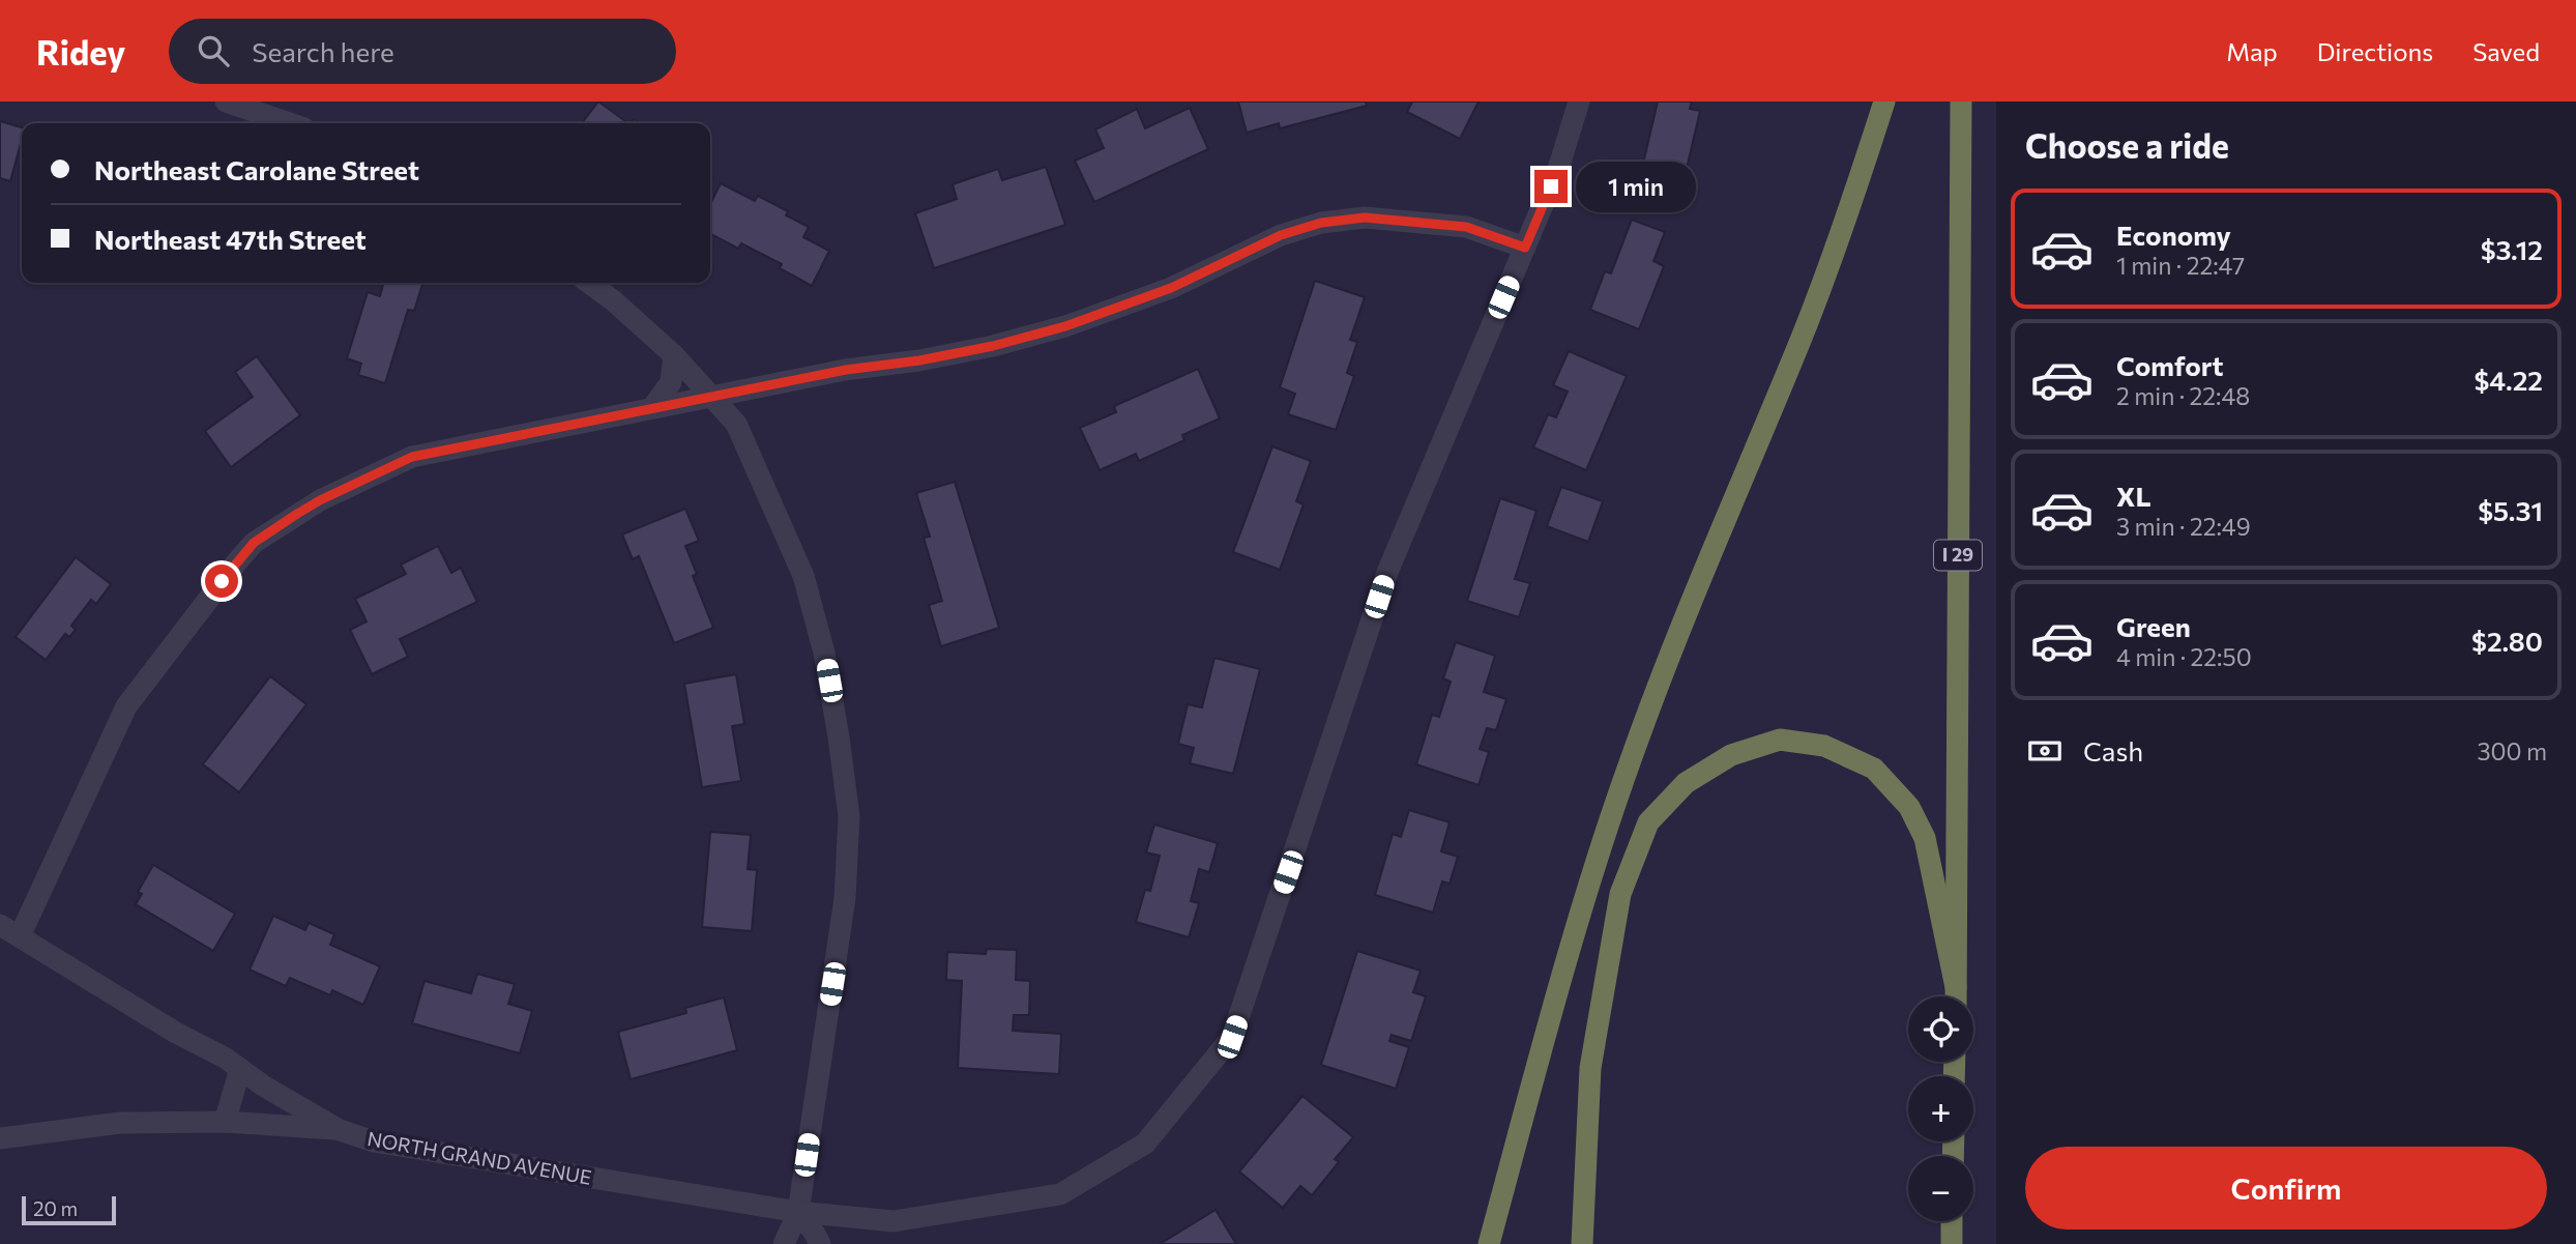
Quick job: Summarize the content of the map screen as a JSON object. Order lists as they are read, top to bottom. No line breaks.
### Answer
{"streets":{"highway":["I 29"],"street":["NORTH GRAND AVENUE"]},"scale_bar":"20 m","page":{"header":"Ridey","search":"Search here","nav":["Map","Directions","Saved"],"heading":"Choose a ride","banner":["Northeast Carolane Street","Northeast 47th Street"],"bubble":"1 min","list":[{"name":"Economy","note":"1 min · 22:47","value":"$3.12"},{"name":"Comfort","note":"2 min · 22:48","value":"$4.22"},{"name":"XL","note":"3 min · 22:49","value":"$5.31"},{"name":"Green","note":"4 min · 22:50","value":"$2.80"}],"pay":["Cash","300 m"],"map_buttons":["+","−"],"buttons":"Confirm","scale":"20 m"}}
